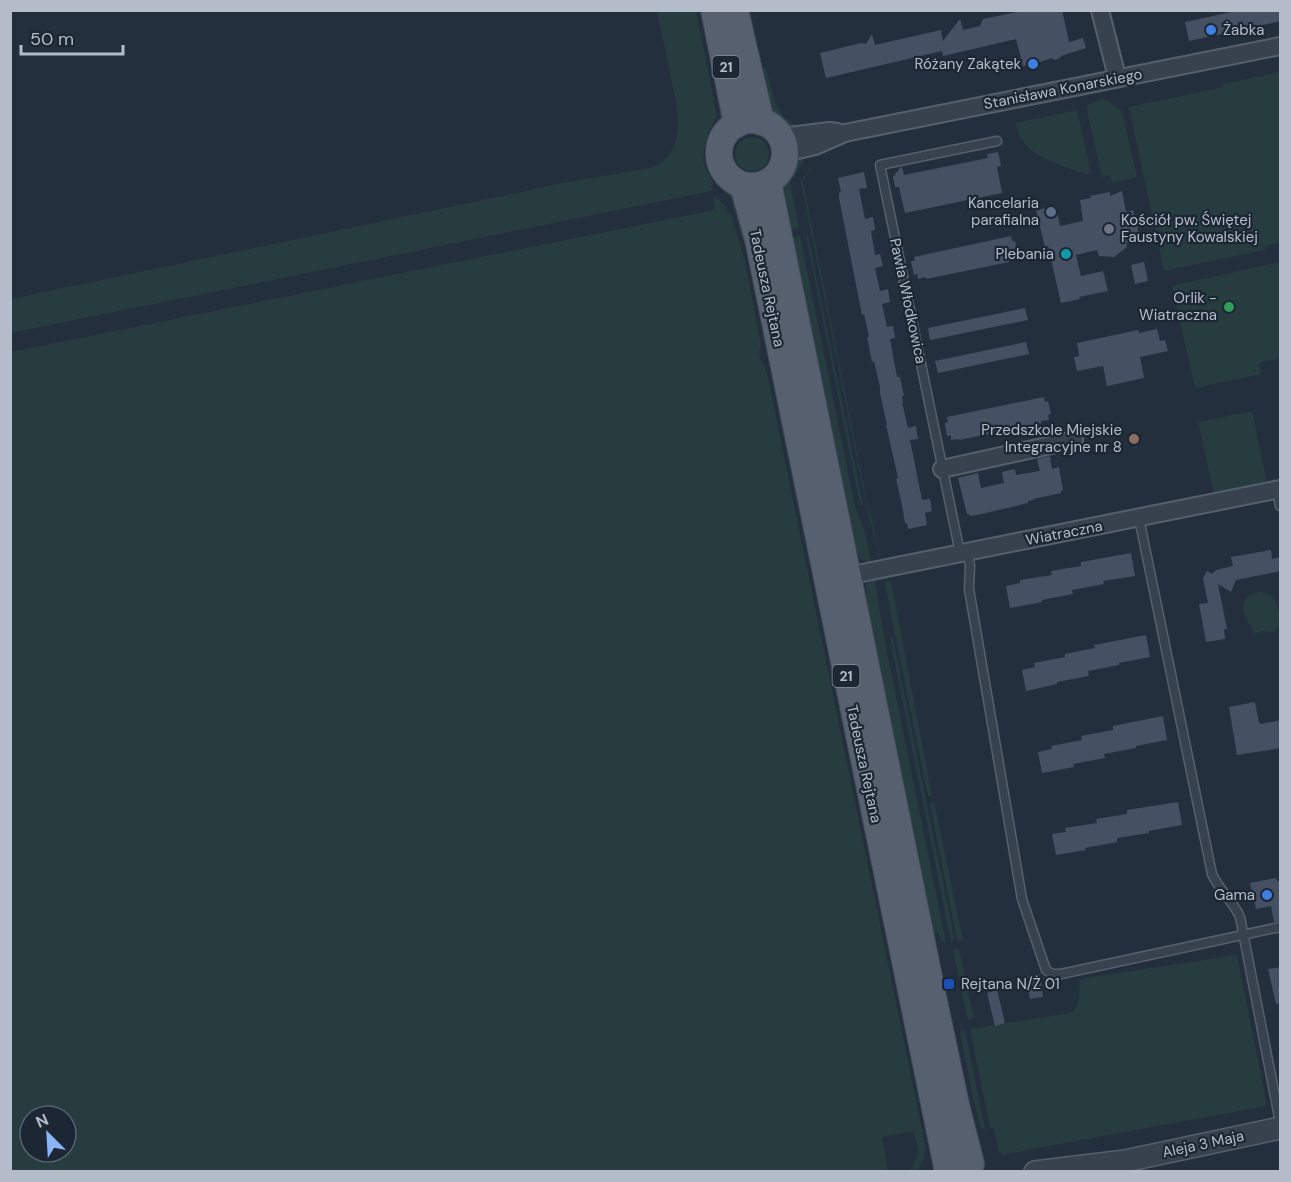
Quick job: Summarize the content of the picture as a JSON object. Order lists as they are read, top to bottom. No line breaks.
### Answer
{"streets":{"main road":["21","Tadeusza Rejtana"],"street":["Stanisława Konarskiego","Wiatraczna","Aleja 3 Maja"],"lane":["Pawła Włodkowica"]},"crossings":[["21","Stanisława Konarskiego"],["21","Tadeusza Rejtana"],["Stanisława Konarskiego","Tadeusza Rejtana"],["Tadeusza Rejtana","Wiatraczna"],["Pawła Włodkowica","Wiatraczna"]],"places":{"other":["Żabka","Różany Zakątek","Kancelaria parafialna","Kościół pw. Świętej Faustyny Kowalskiej","Plebania","Orlik - Wiatraczna","Przedszkole Miejskie Integracyjne nr 8","Gama"],"transit":["Rejtana N/Ż 01"]},"scale_bar":"50 m","north":"top left"}
